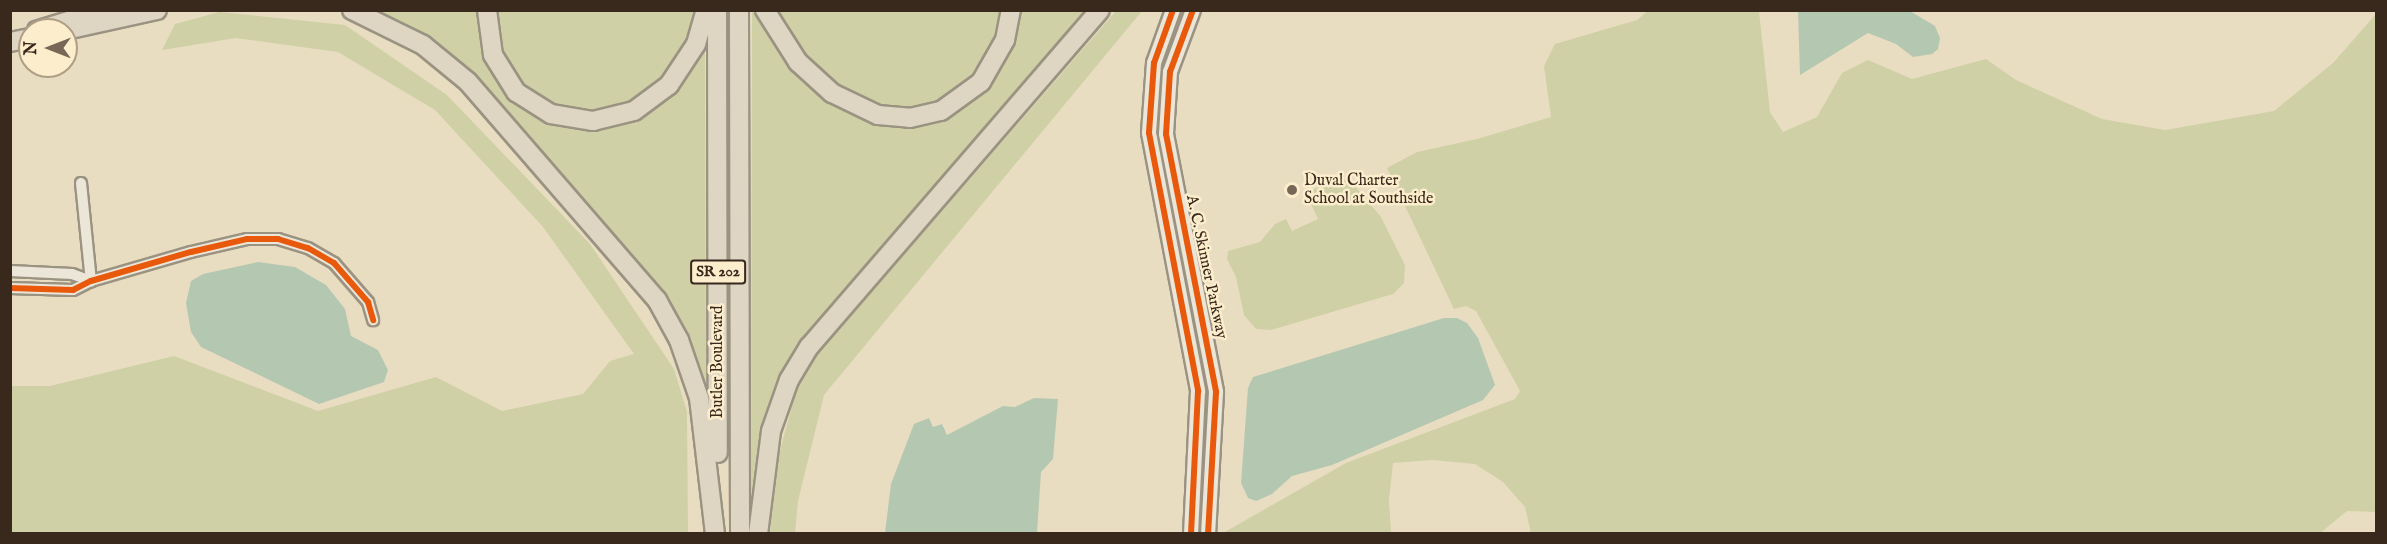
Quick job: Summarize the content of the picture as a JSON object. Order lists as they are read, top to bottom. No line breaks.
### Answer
{"streets":{"highway":["SR 202","Butler Boulevard"],"main road":["A. C. Skinner Parkway"]},"places":["Duval Charter School at Southside"],"north":"left"}
